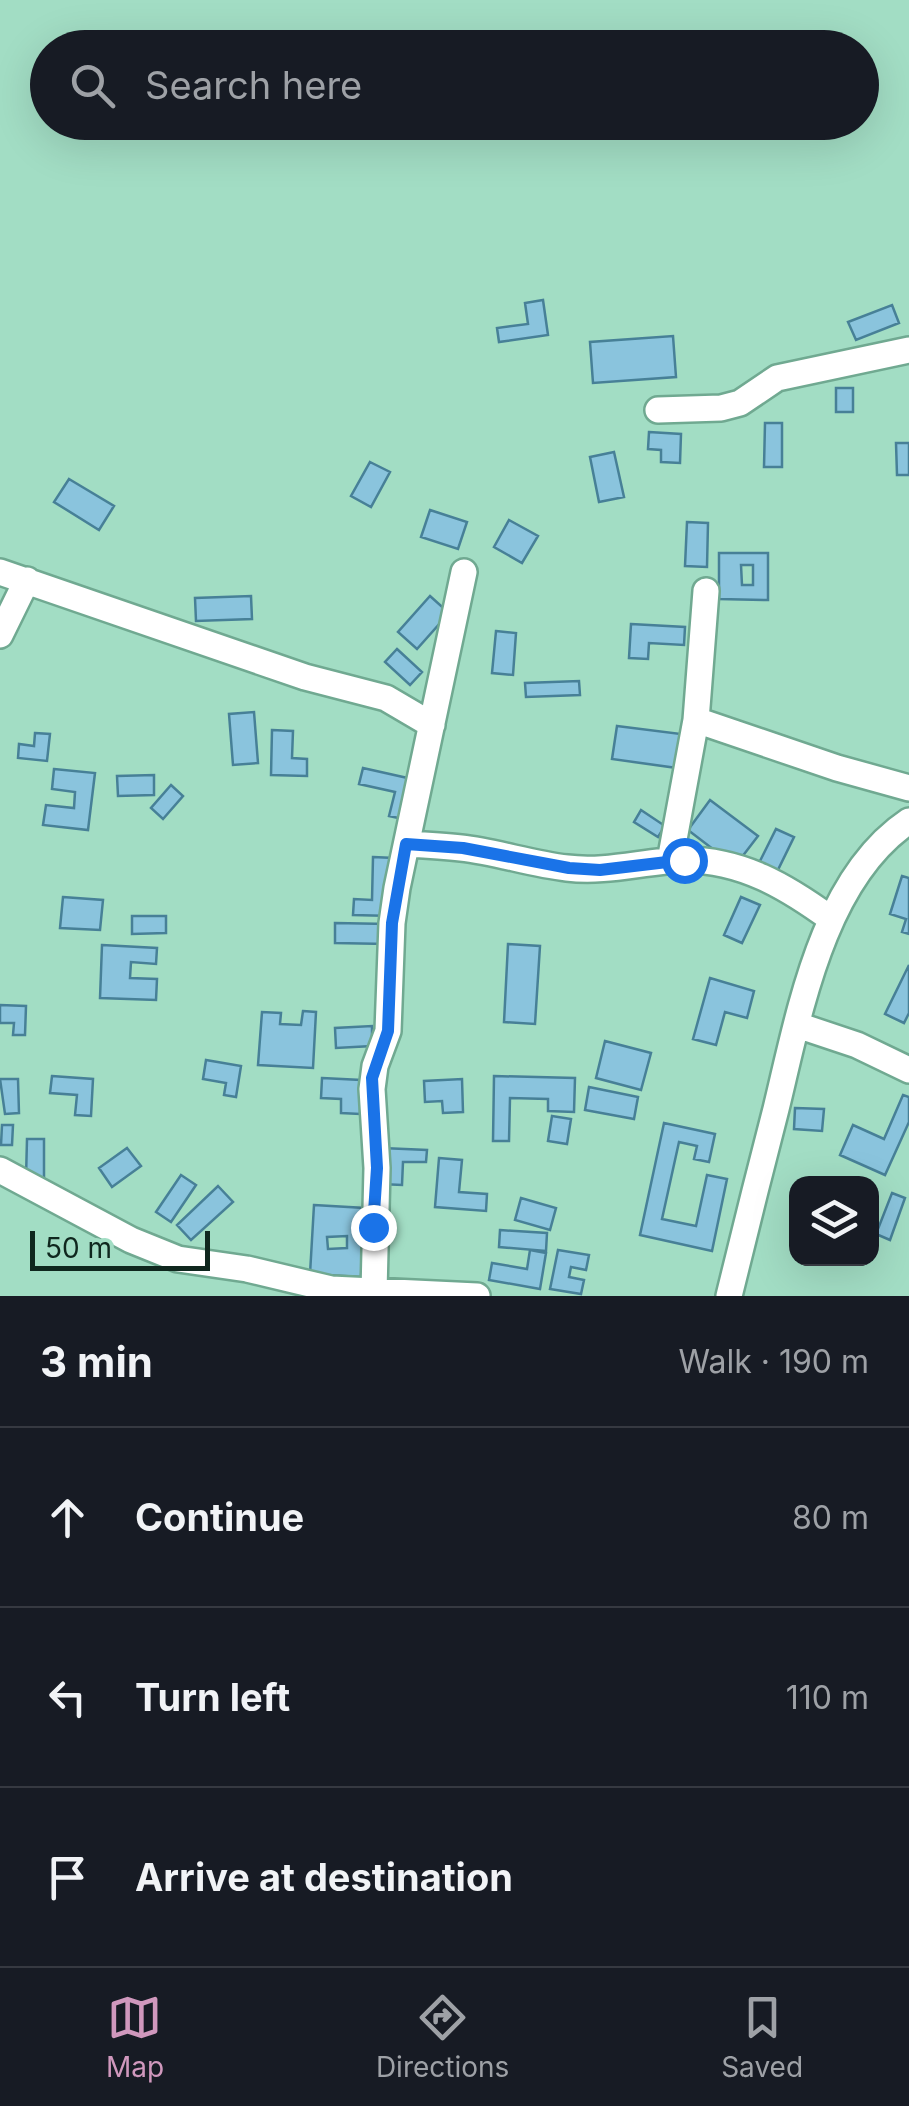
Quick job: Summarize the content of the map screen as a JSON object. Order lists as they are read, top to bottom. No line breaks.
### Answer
{"scale_bar":"50 m","page":{"search":"Search here","scale":"50 m","heading":["3 min","Walk · 190 m"],"list":[["Continue","80 m"],["Turn left","110 m"],"Arrive at destination"],"nav":["Map","Directions","Saved"]}}
